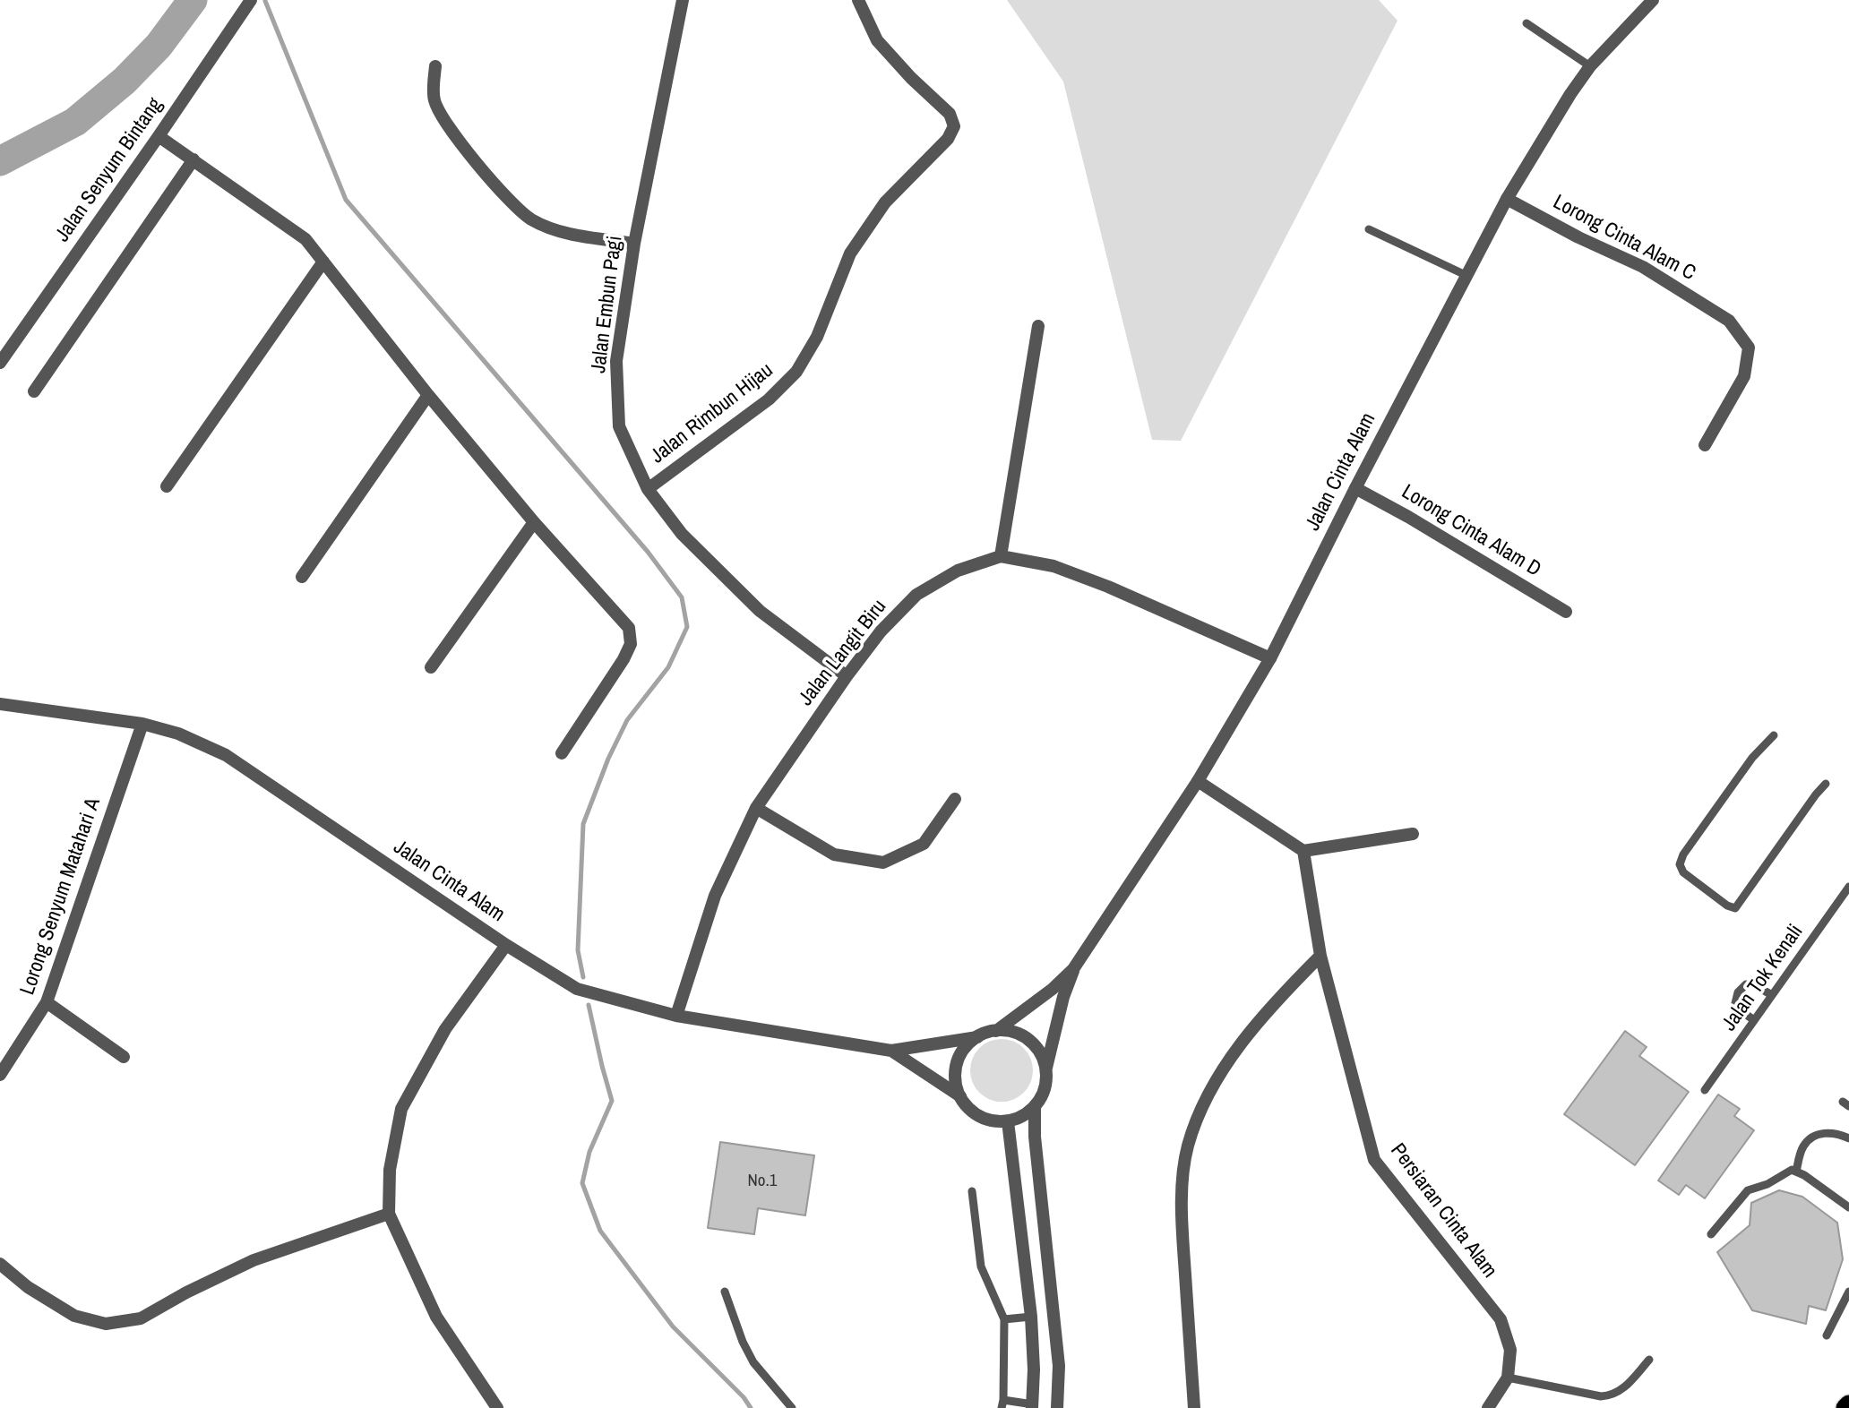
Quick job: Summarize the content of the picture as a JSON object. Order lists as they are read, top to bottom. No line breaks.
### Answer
{"streets":{"street":["Jalan Senyum Bintang","Lorong Cinta Alam C","Jalan Embun Pagi","Jalan Rimbun Hijau","Jalan Cinta Alam","Lorong Cinta Alam D","Jalan Langit Biru","Lorong Senyum Matahari A","Persiaran Cinta Alam"],"lane":["Jalan Tok Kenali"]},"crossings":[["Lorong Cinta Alam C","Jalan Cinta Alam"],["Jalan Embun Pagi","Jalan Rimbun Hijau"],["Jalan Embun Pagi","Jalan Langit Biru"],["Jalan Cinta Alam","Lorong Cinta Alam D"],["Jalan Cinta Alam","Jalan Langit Biru"],["Jalan Cinta Alam","Lorong Senyum Matahari A"]],"house_numbers":["No.1"]}
